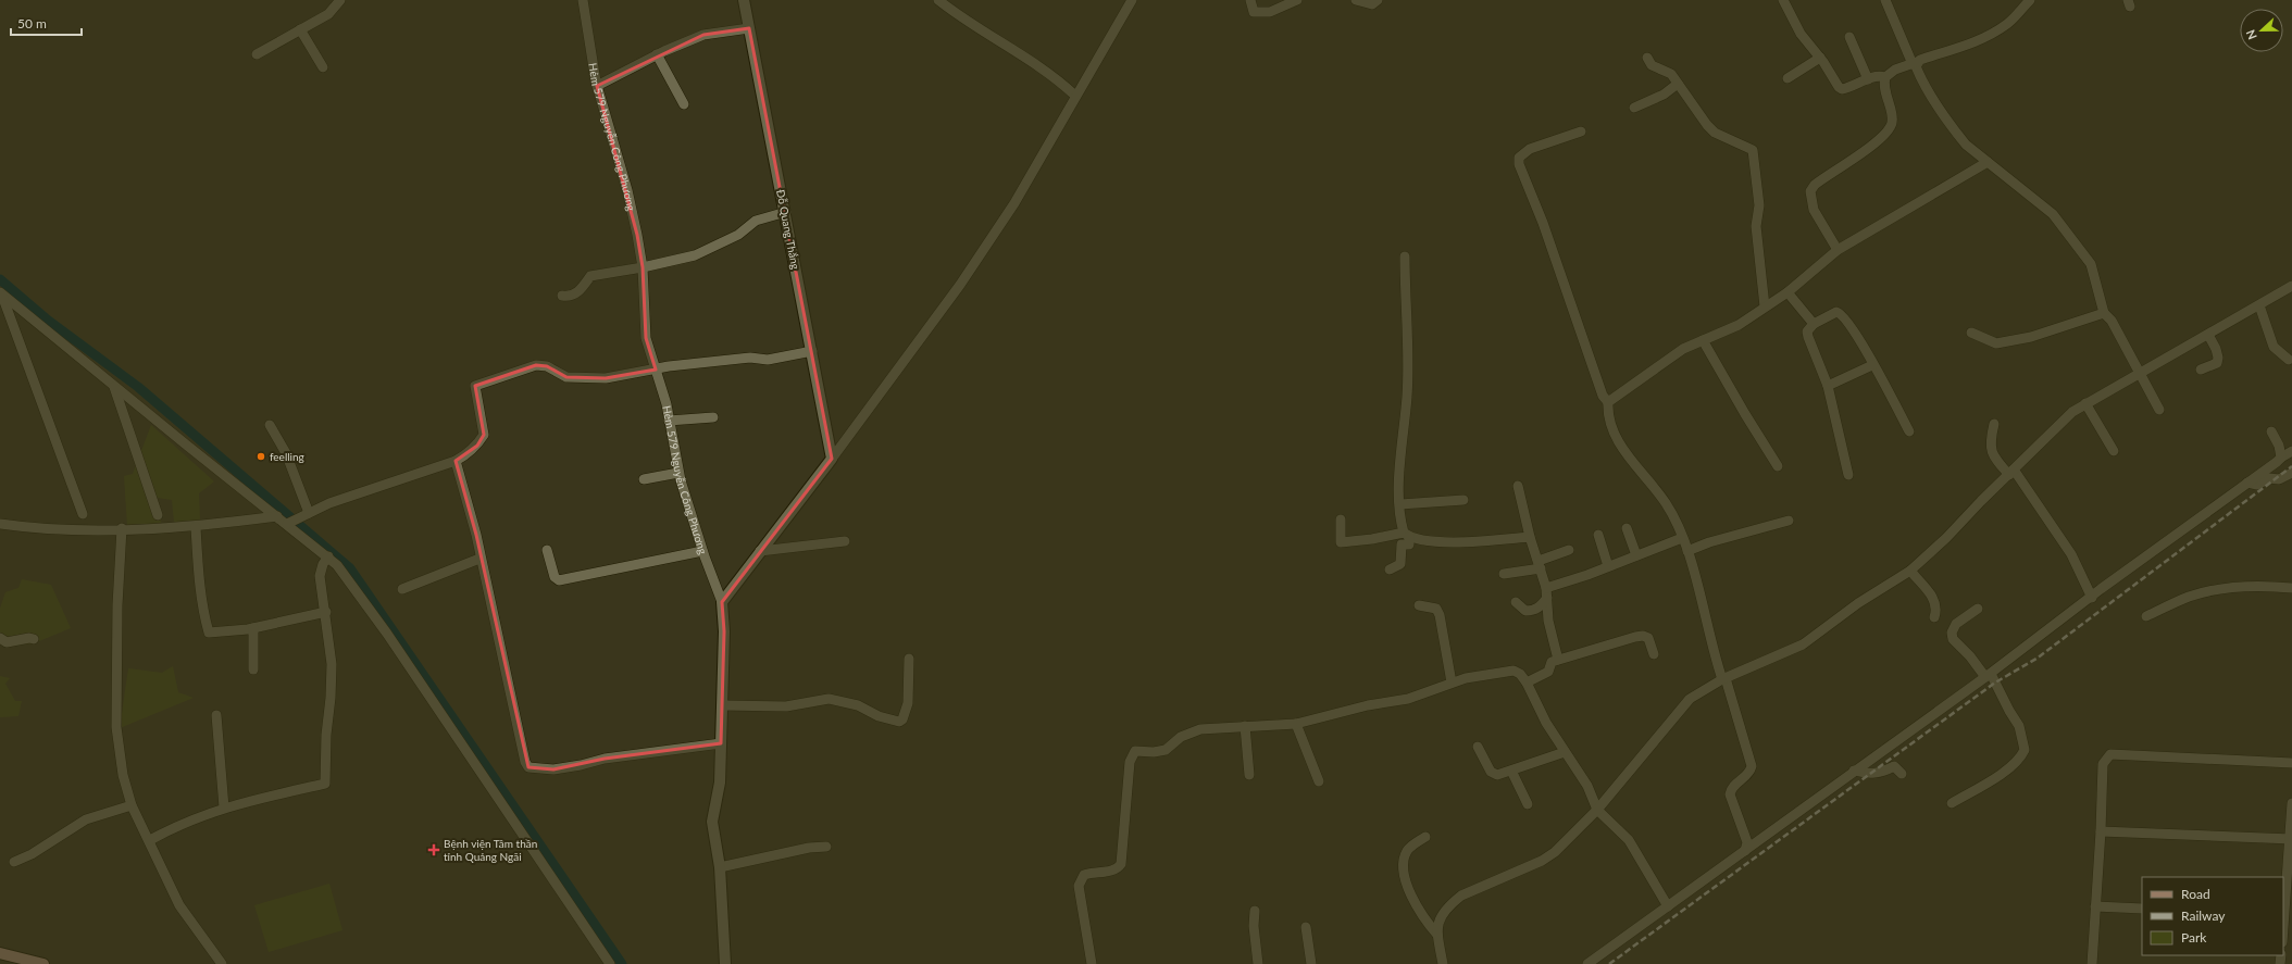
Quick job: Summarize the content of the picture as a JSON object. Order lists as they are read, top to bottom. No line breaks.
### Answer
{"streets":{"street":["Hẻm 579 Nguyễn Công Phương","Đỗ Quang Thắng"]},"places":{"other":["feelling"],"health":["Bệnh viện Tâm thần tỉnh Quảng Ngãi"]},"legend":["Road","Railway","Park"],"scale_bar":"50 m","north":"left"}
